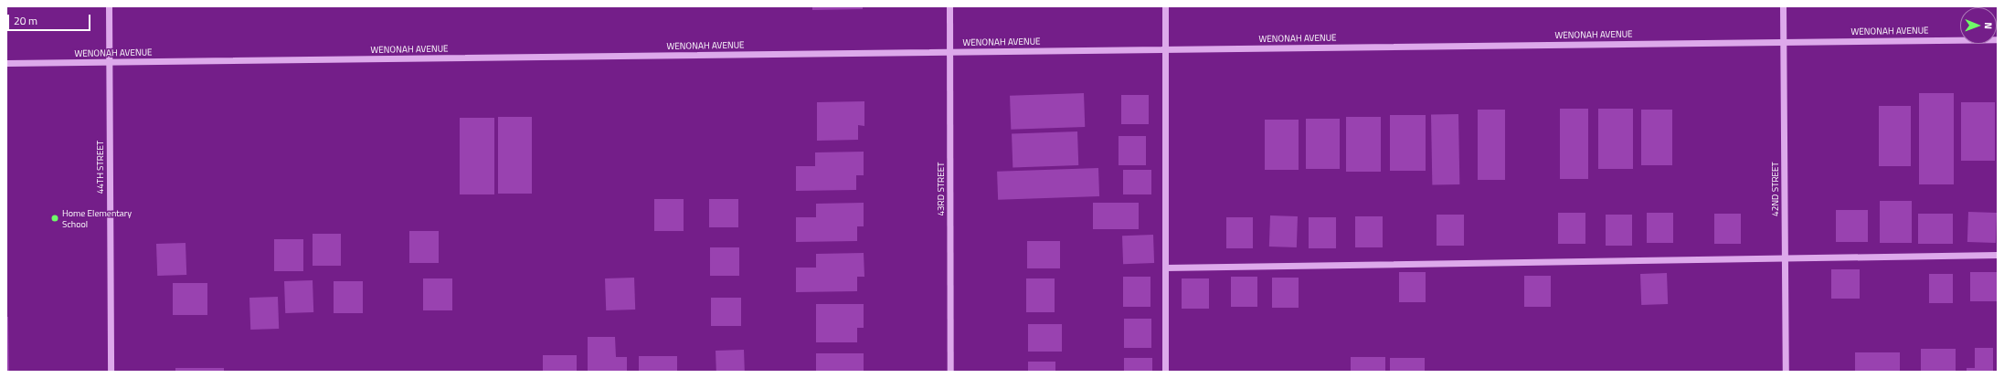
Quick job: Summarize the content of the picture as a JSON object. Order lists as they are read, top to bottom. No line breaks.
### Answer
{"streets":{"street":["WENONAH AVENUE","44TH STREET","43RD STREET","42ND STREET"]},"crossings":[["WENONAH AVENUE","44TH STREET"],["WENONAH AVENUE","43RD STREET"],["WENONAH AVENUE","42ND STREET"]],"places":["Home Elementary School"],"scale_bar":"20 m","north":"right"}
